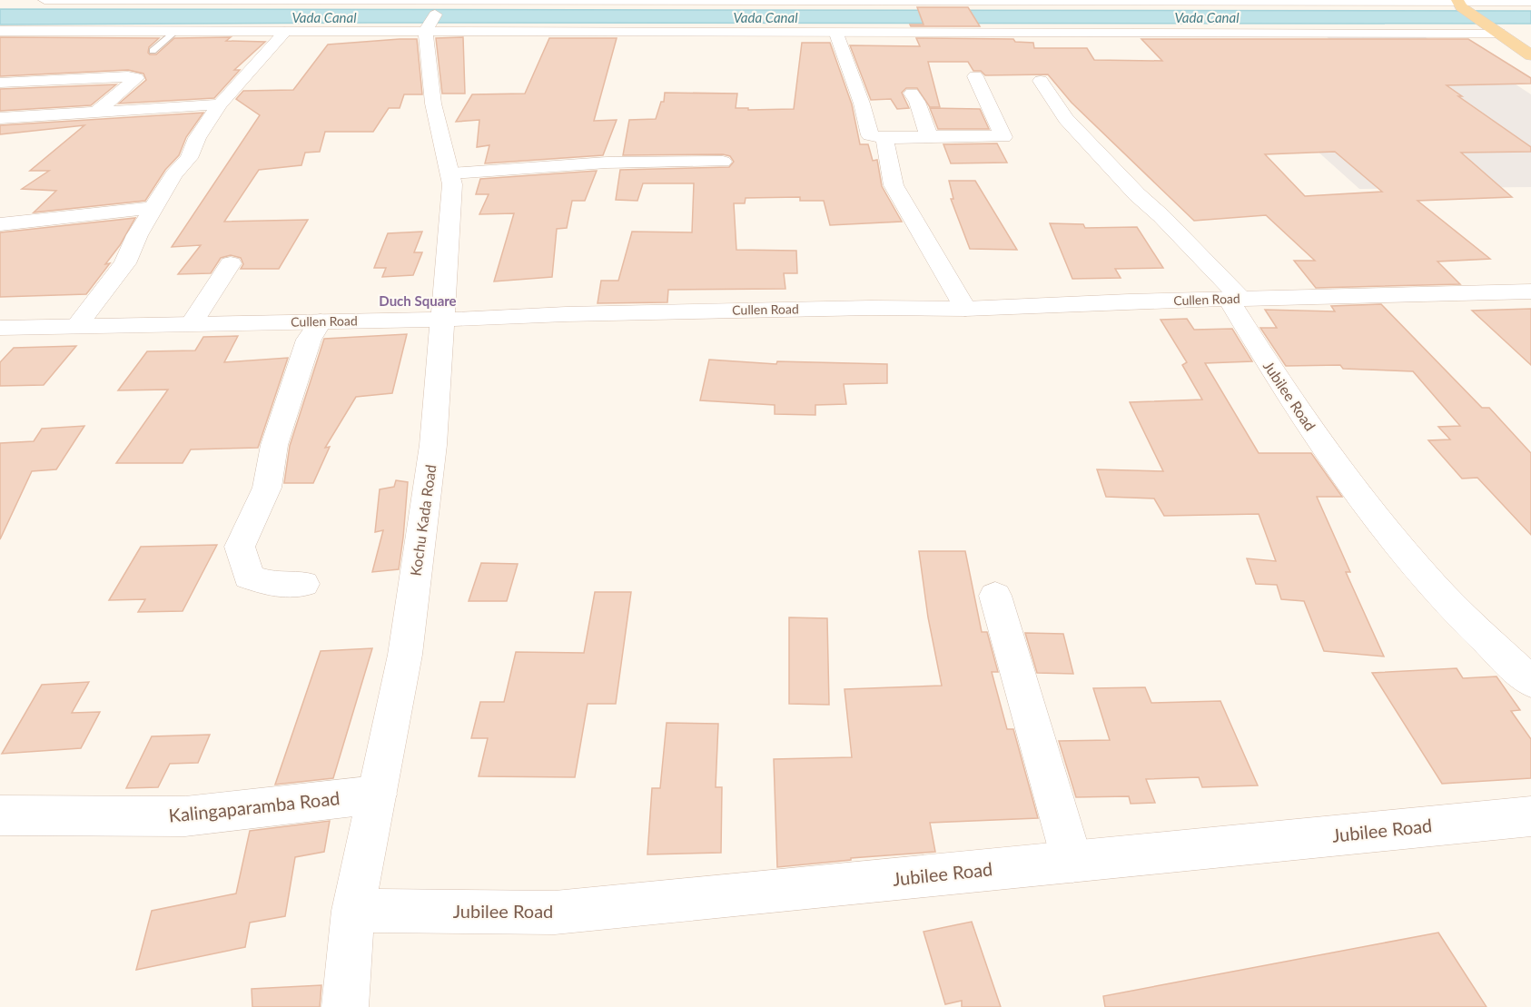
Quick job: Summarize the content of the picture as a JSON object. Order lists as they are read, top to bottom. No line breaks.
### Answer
{"streets":{"main road":["Cullen Road","Jubilee Road","Kochu Kada Road","Kalingaparamba Road"]},"crossings":[["Cullen Road","Jubilee Road"],["Cullen Road","Kochu Kada Road"],["Jubilee Road","Kochu Kada Road"],["Kochu Kada Road","Kalingaparamba Road"]],"districts":["Duch Square"],"water":["Vada Canal"]}
